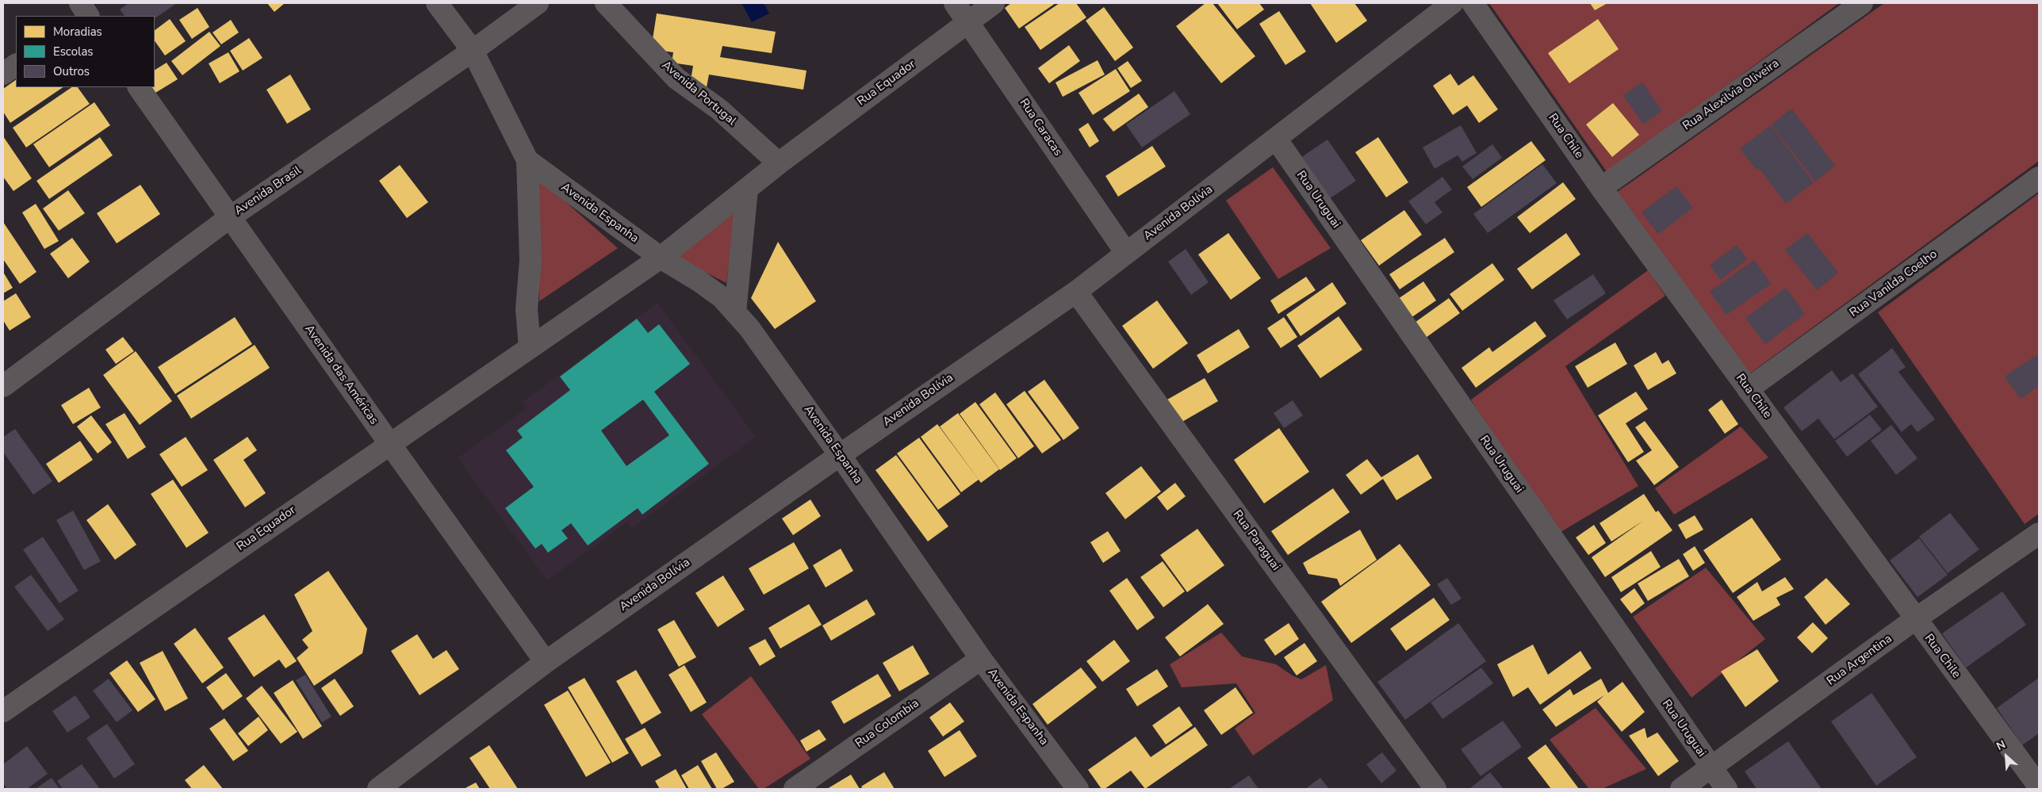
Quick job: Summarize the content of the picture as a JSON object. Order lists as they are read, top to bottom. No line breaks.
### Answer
{"streets":{"street":["Rua Equador","Avenida Portugal","Rua Alexilvia Oliveira","Rua Caracas","Rua Chile","Avenida Brasil","Rua Uruguai","Avenida Espanha","Avenida Bolívia","Rua Vanilda Coelho","Avenida das Américas","Rua Paraguai","Rua Argentina","Rua Colombia"]},"crossings":[["Rua Equador","Avenida Portugal"],["Rua Equador","Rua Caracas"],["Rua Equador","Avenida Espanha"],["Rua Equador","Avenida das Américas"],["Rua Alexilvia Oliveira","Rua Chile"],["Rua Caracas","Avenida Bolívia"],["Rua Chile","Rua Vanilda Coelho"],["Rua Chile","Rua Argentina"],["Avenida Brasil","Avenida das Américas"],["Rua Uruguai","Avenida Bolívia"],["Rua Uruguai","Rua Argentina"],["Avenida Espanha","Avenida Bolívia"],["Avenida Espanha","Rua Colombia"],["Avenida Bolívia","Avenida das Américas"],["Avenida Bolívia","Rua Paraguai"]],"legend":["Moradias","Escolas","Outros"],"north":"top left"}
